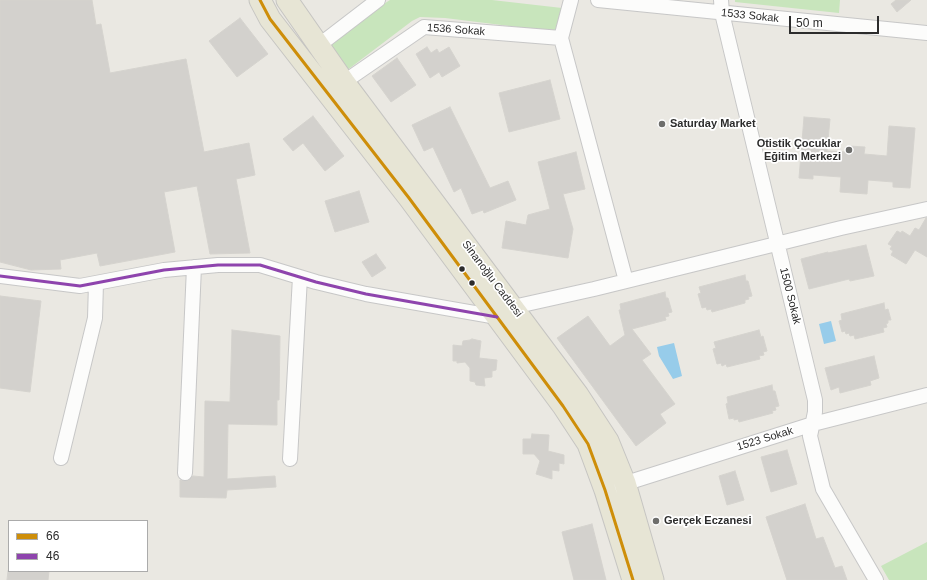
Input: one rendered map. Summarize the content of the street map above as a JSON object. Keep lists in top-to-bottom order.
{
  "streets": {
    "main road": ["Si̇nanoğlu Caddesi"],
    "street": [
      "1533 Sokak",
      "1536 Sokak",
      "1500 Sokak",
      "1523 Sokak"
    ]
  },
  "crossings": [
    ["1533 Sokak", "1500 Sokak"],
    ["1536 Sokak", "Si̇nanoğlu Caddesi"],
    ["Si̇nanoğlu Caddesi", "1523 Sokak"],
    ["1500 Sokak", "1523 Sokak"]
  ],
  "places": ["Saturday Market", "Otistik Çocuklar Eğitim Merkezi", "Gerçek Eczanesi"],
  "lines": ["transit line 66", "transit line 46"],
  "legend": ["66", "46"],
  "scale_bar": "50 m"
}
